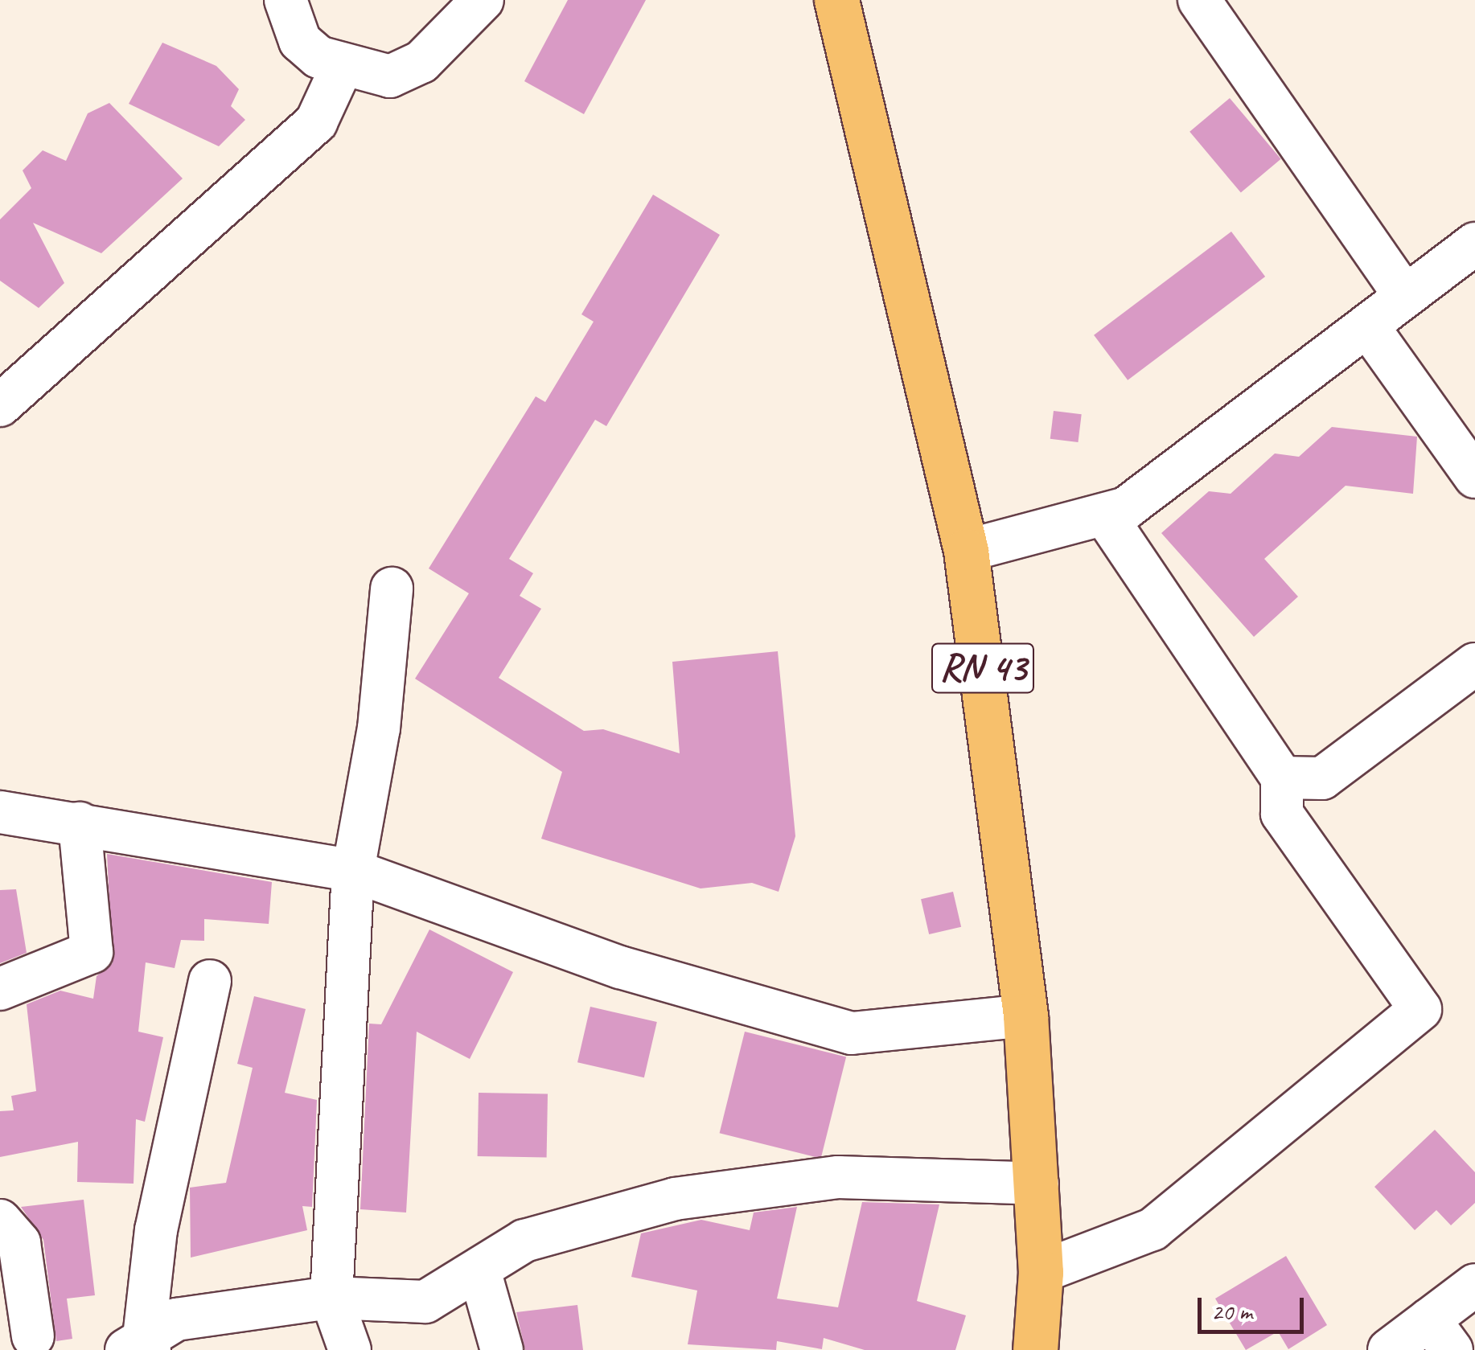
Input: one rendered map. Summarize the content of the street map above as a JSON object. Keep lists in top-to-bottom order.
{
  "streets": {
    "main road": ["RN 43"]
  },
  "scale_bar": "20 m"
}
